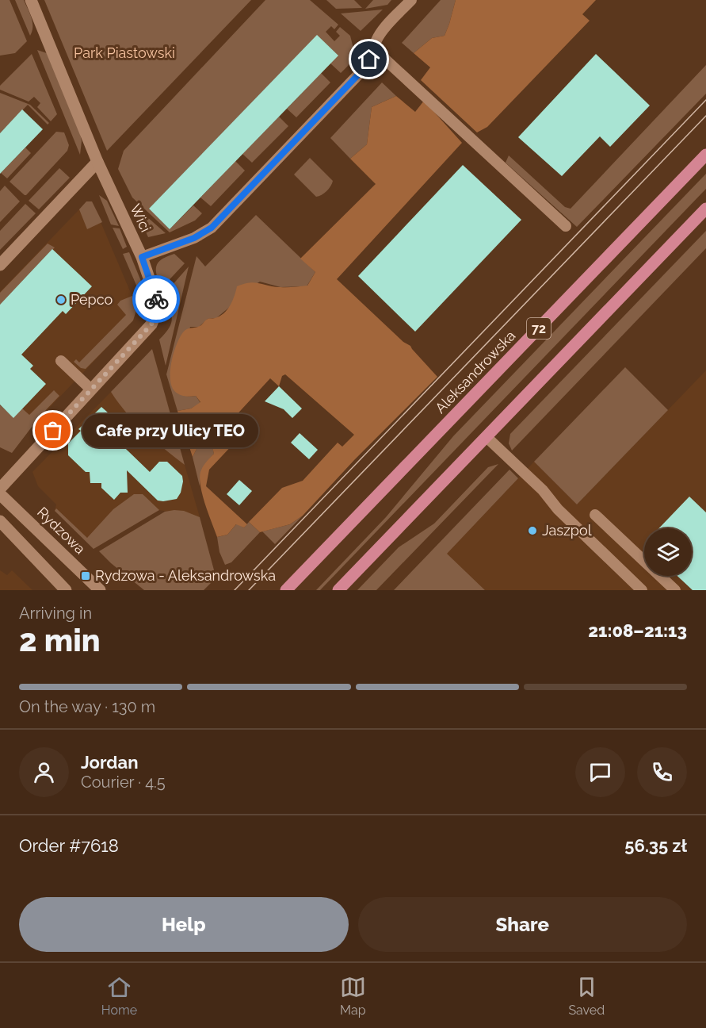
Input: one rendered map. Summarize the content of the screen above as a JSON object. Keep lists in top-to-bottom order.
{
  "streets": {
    "main road": ["72", "Aleksandrowska"],
    "street": ["Wici", "Rydzowa"]
  },
  "parks": ["Park Piastowski"],
  "places": {
    "other": ["Pepco", "Cafe przy Ulicy TEO", "Jaszpol"],
    "transit": ["Rydzowa - Aleksandrowska"]
  },
  "page": {
    "bubble": "Cafe przy Ulicy TEO",
    "heading": ["2 min", "Arriving in", "21:08–21:13"],
    "panel": [
      "Jordan",
      "Courier · 4.5",
      "Order #7618",
      "56.35 zł"
    ],
    "bar": "On the way · 130 m",
    "buttons": ["Help", "Share"],
    "tabs": ["Home", "Map", "Saved"]
  }
}
